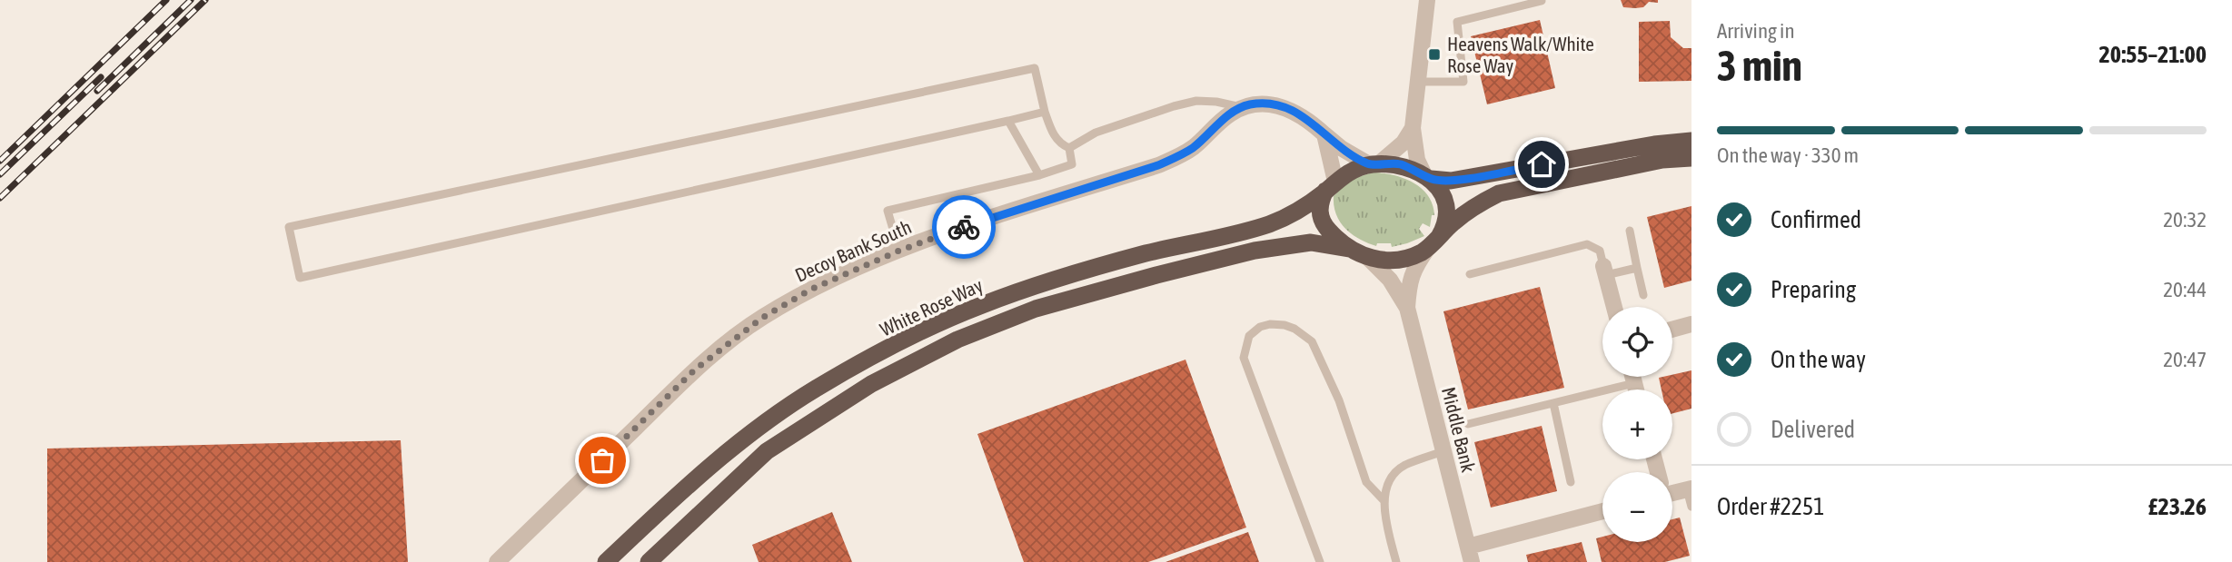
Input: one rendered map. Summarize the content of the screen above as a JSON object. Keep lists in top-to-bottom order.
{
  "streets": {
    "highway": ["White Rose Way"],
    "street": ["Decoy Bank South", "Middle Bank"]
  },
  "crossings": [
    ["White Rose Way", "Middle Bank"]
  ],
  "places": {
    "transit": ["Heavens Walk/White Rose Way"]
  },
  "page": {
    "heading": ["3 min", "Arriving in", "20:55–21:00"],
    "panel": ["Order #2251", "£23.26"],
    "bar": "On the way · 330 m",
    "list": [
      ["Confirmed", "20:32"],
      ["Preparing", "20:44"],
      ["On the way", "20:47"],
      "Delivered"
    ],
    "map_buttons": ["+", "−"]
  }
}
